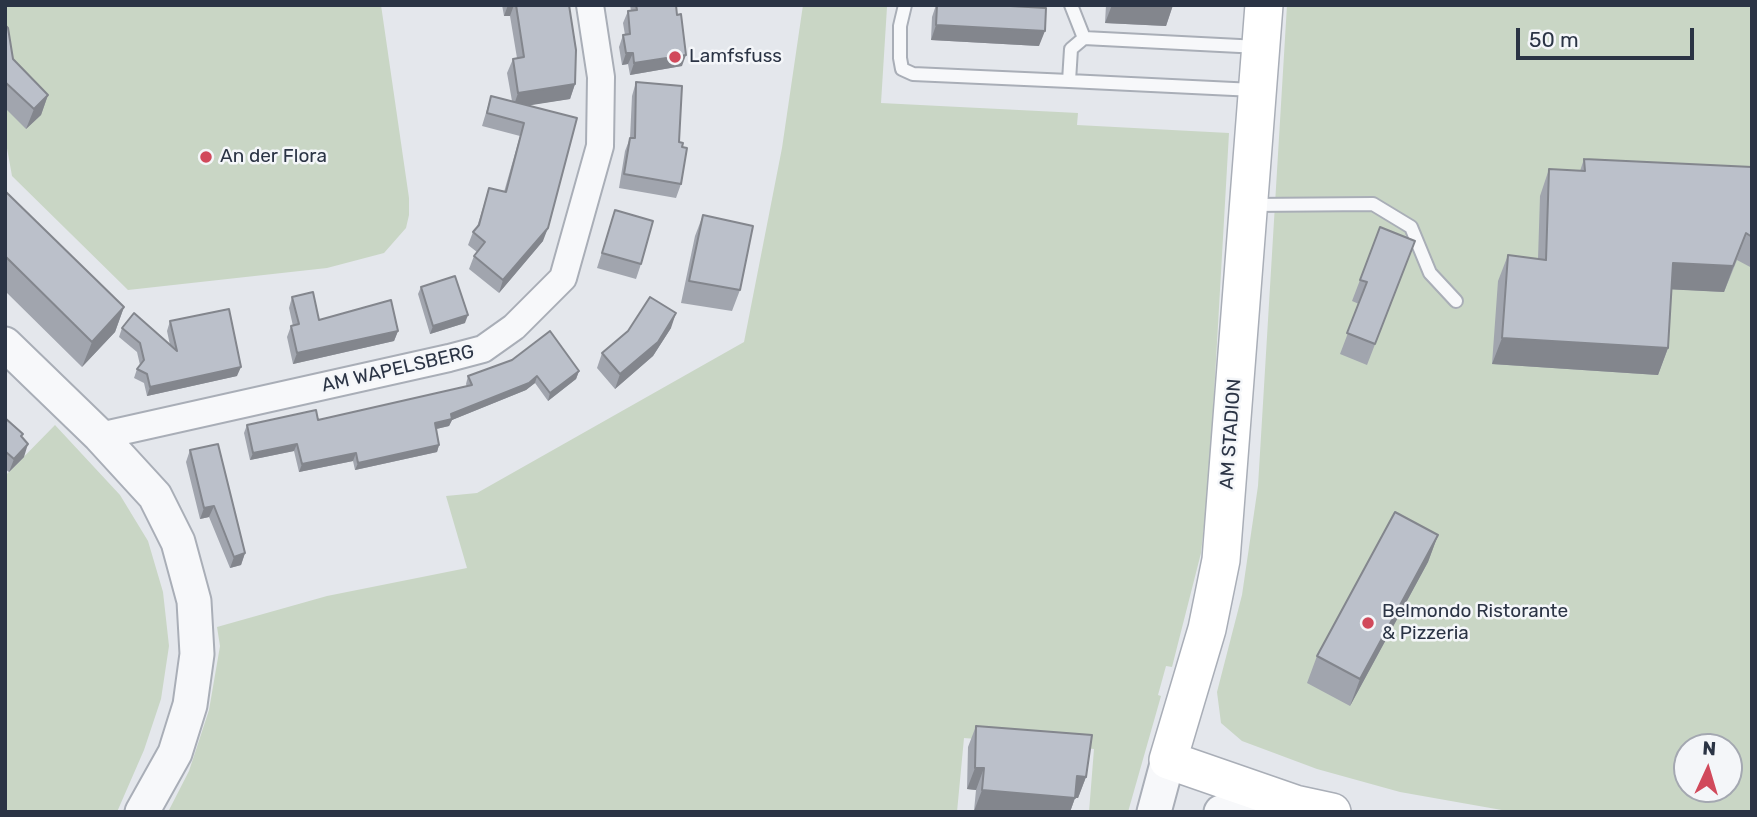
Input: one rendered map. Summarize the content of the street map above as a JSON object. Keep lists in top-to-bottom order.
{
  "streets": {
    "main road": ["AM STADION"],
    "street": ["AM WAPELSBERG"]
  },
  "places": ["Lamfsfuss", "An der Flora", "Belmondo Ristorante & Pizzeria"],
  "scale_bar": "50 m",
  "north": "top"
}
